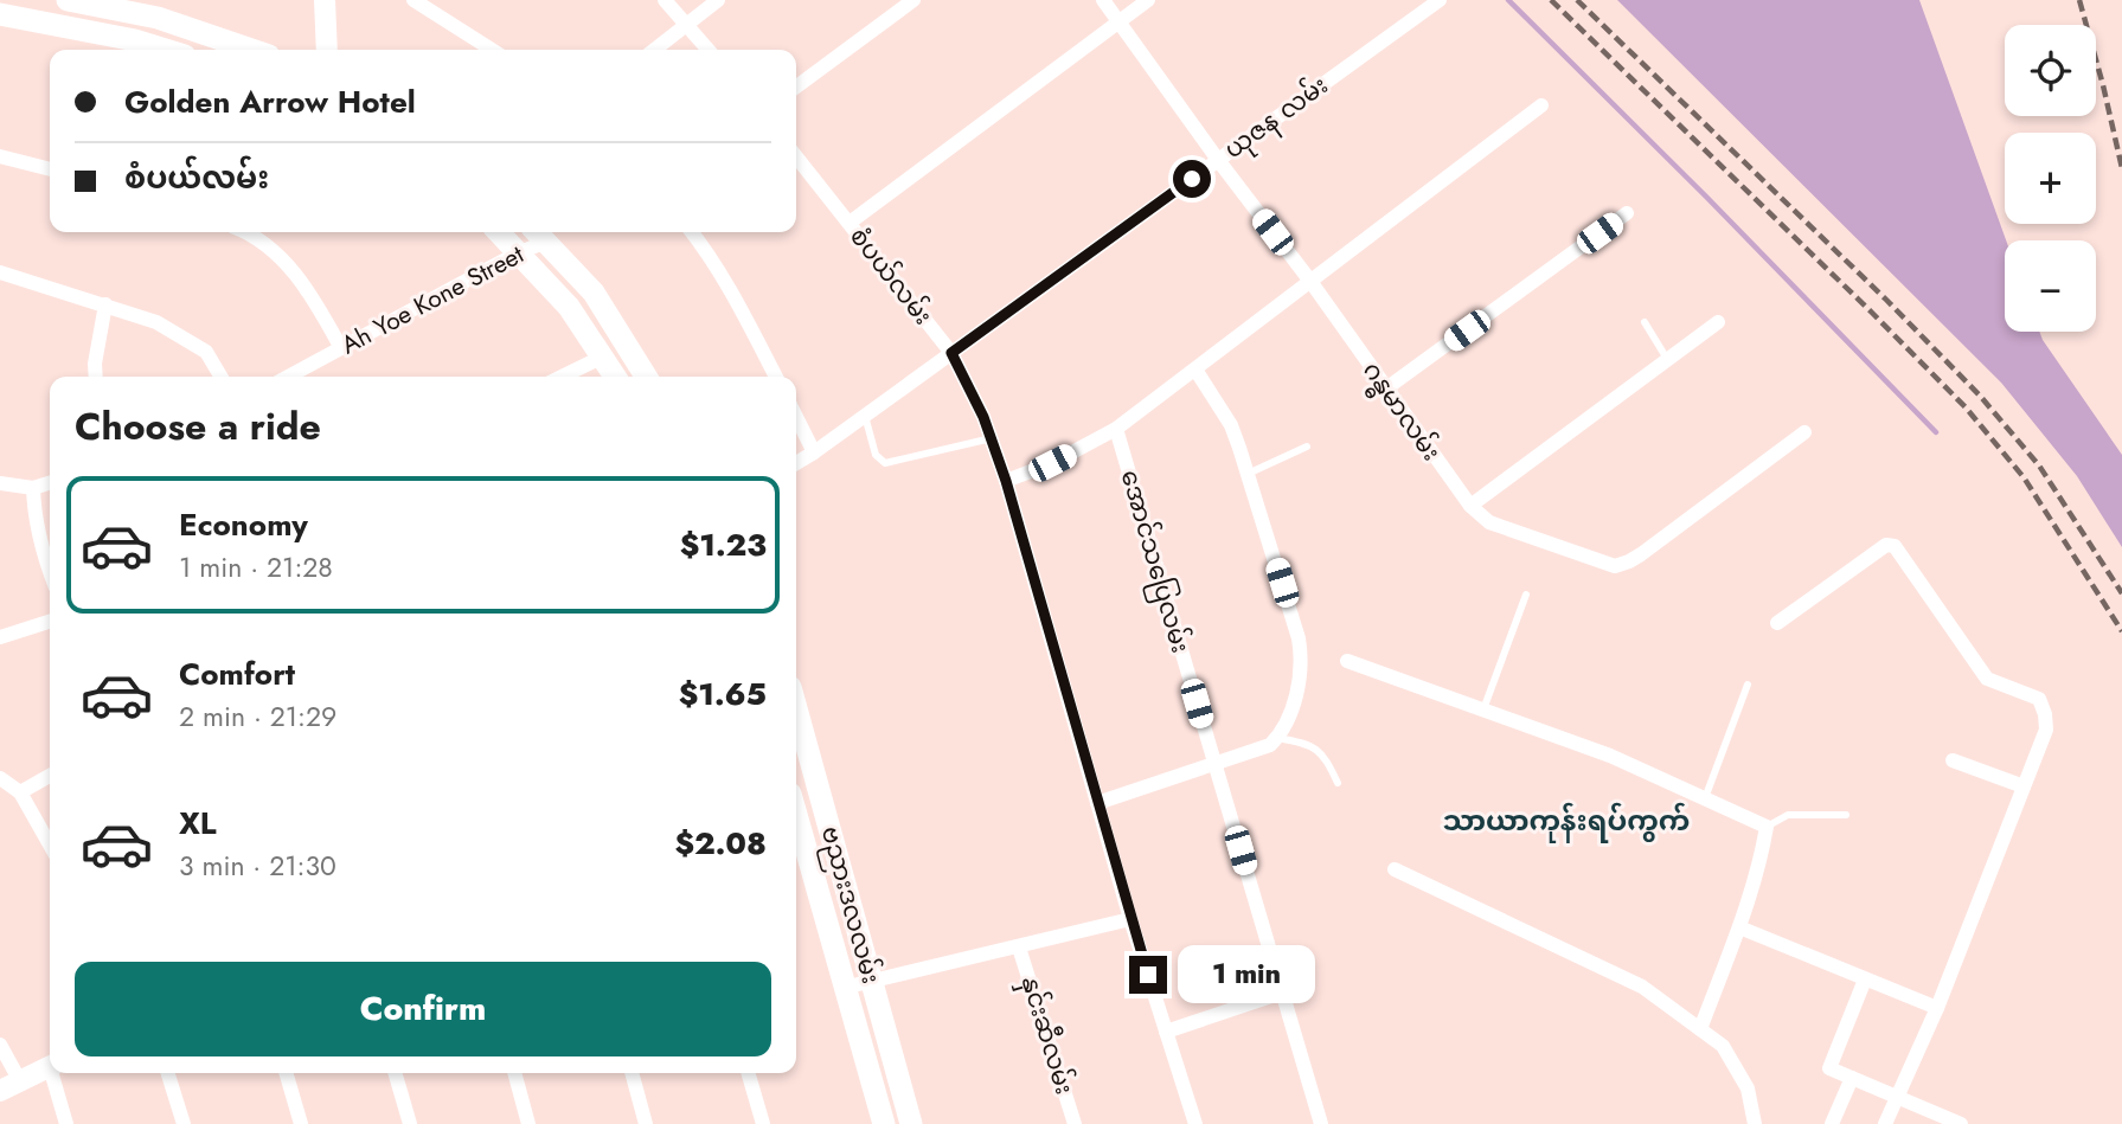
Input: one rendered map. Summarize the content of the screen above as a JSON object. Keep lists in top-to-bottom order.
{
  "streets": {
    "main road": ["ဗညားဒလလမ်း"],
    "street": [
      "ယုဇန လမ်း",
      "စံပယ်လမ်း",
      "Ah Yoe Kone Street",
      "ဂန္ဓမာလမ်း",
      "အောင်သပြေလမ်း",
      "နှင်းဆီလမ်း"
    ]
  },
  "crossings": [
    ["ယုဇန လမ်း", "စံပယ်လမ်း"],
    ["ယုဇန လမ်း", "ဂန္ဓမာလမ်း"]
  ],
  "districts": ["သာယာကုန်းရပ်ကွက်"],
  "page": {
    "map_buttons": ["+", "−"],
    "banner": ["Golden Arrow Hotel", "စံပယ်လမ်း"],
    "heading": "Choose a ride",
    "list": [
      {
        "name": "Economy",
        "note": "1 min · 21:28",
        "value": "$1.23"
      },
      {
        "name": "Comfort",
        "note": "2 min · 21:29",
        "value": "$1.65"
      },
      {
        "name": "XL",
        "note": "3 min · 21:30",
        "value": "$2.08"
      }
    ],
    "bubble": "1 min",
    "buttons": "Confirm"
  }
}
